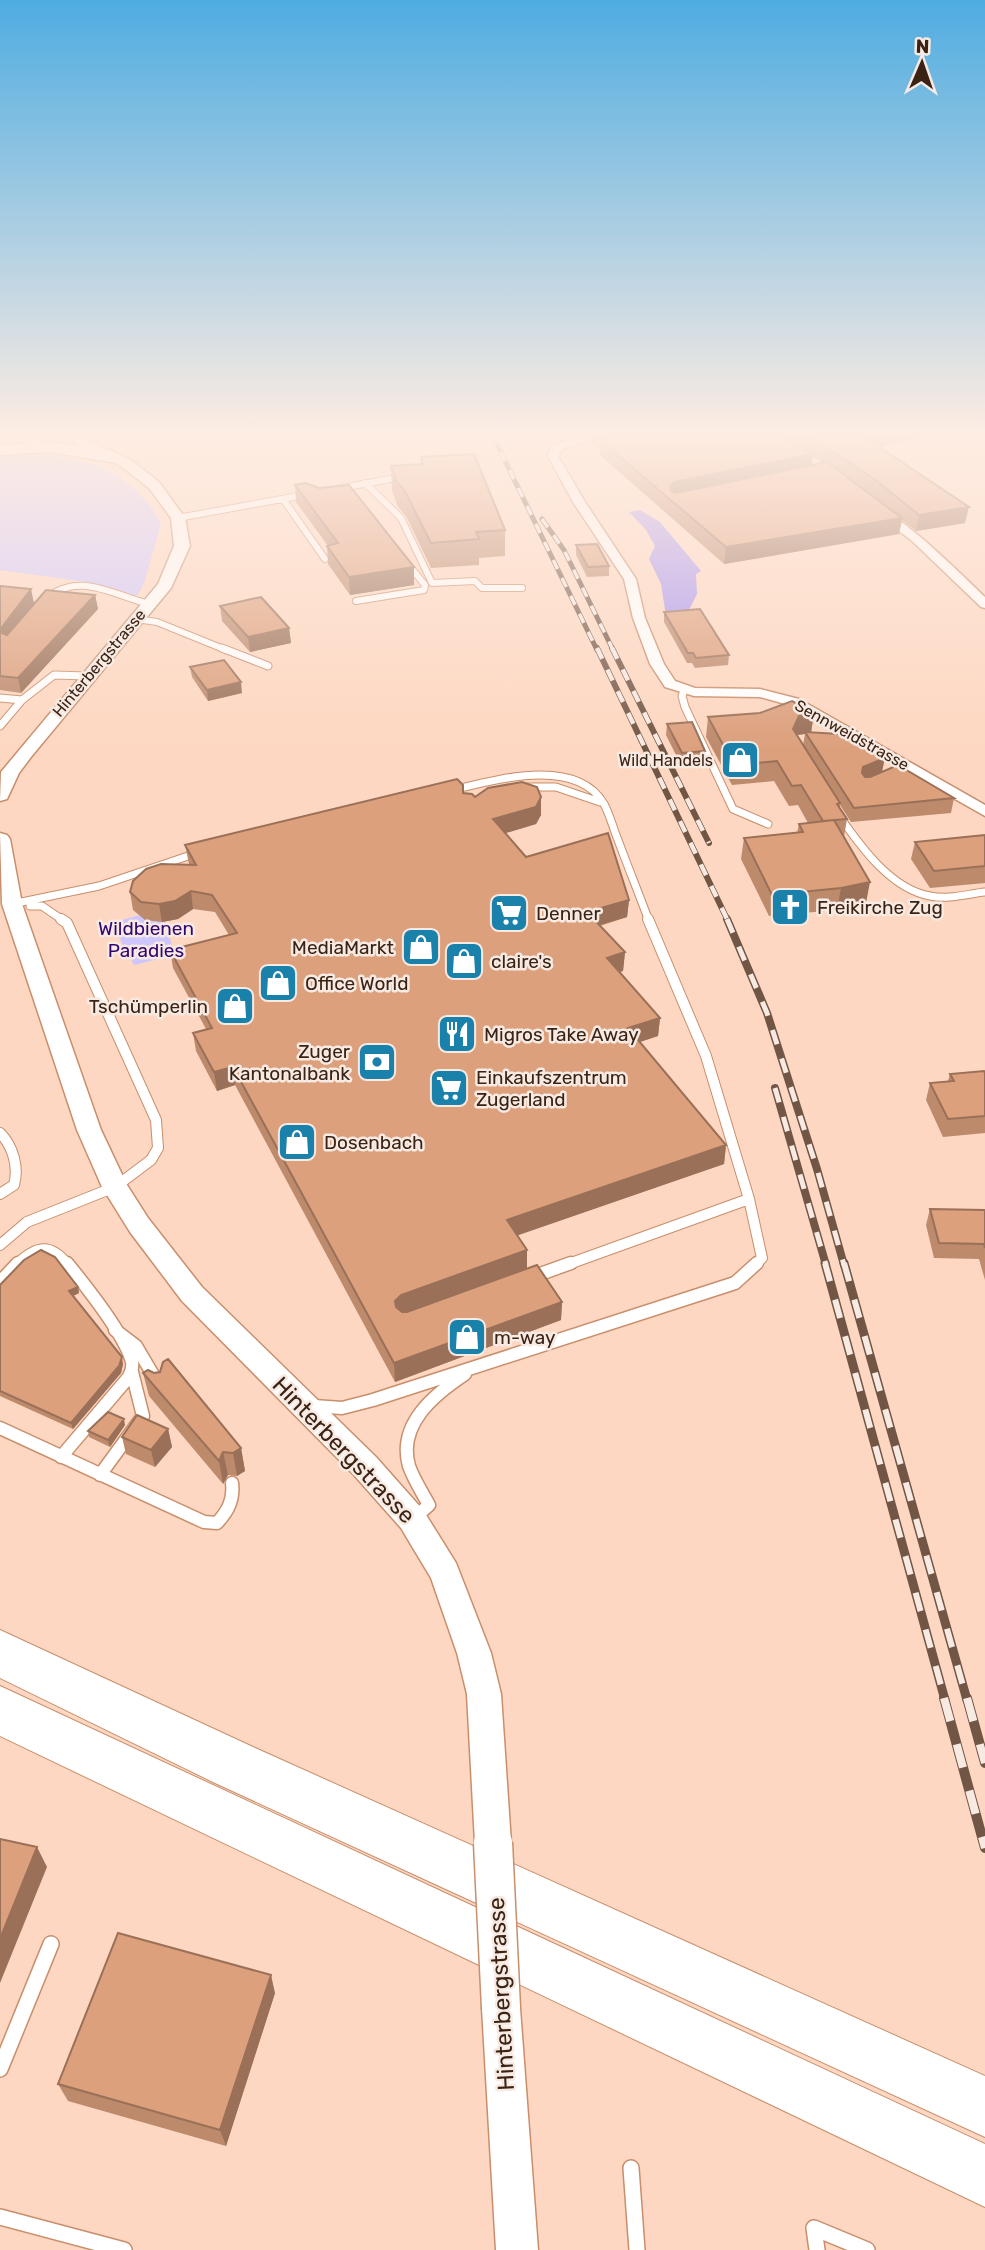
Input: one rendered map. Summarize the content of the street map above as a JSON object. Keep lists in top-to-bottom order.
{
  "streets": {
    "street": ["Hinterbergstrasse", "Sennweidstrasse"]
  },
  "parks": ["Wildbienen Paradies"],
  "places": {
    "shop": [
      "Wild Handels",
      "MediaMarkt",
      "claire's",
      "Office World",
      "Tschümperlin",
      "Dosenbach",
      "m-way"
    ],
    "church": ["Freikirche Zug"],
    "supermarket": ["Denner", "Einkaufszentrum Zugerland"],
    "restaurant": ["Migros Take Away"],
    "bank": ["Zuger Kantonalbank"]
  },
  "north": "top"
}
